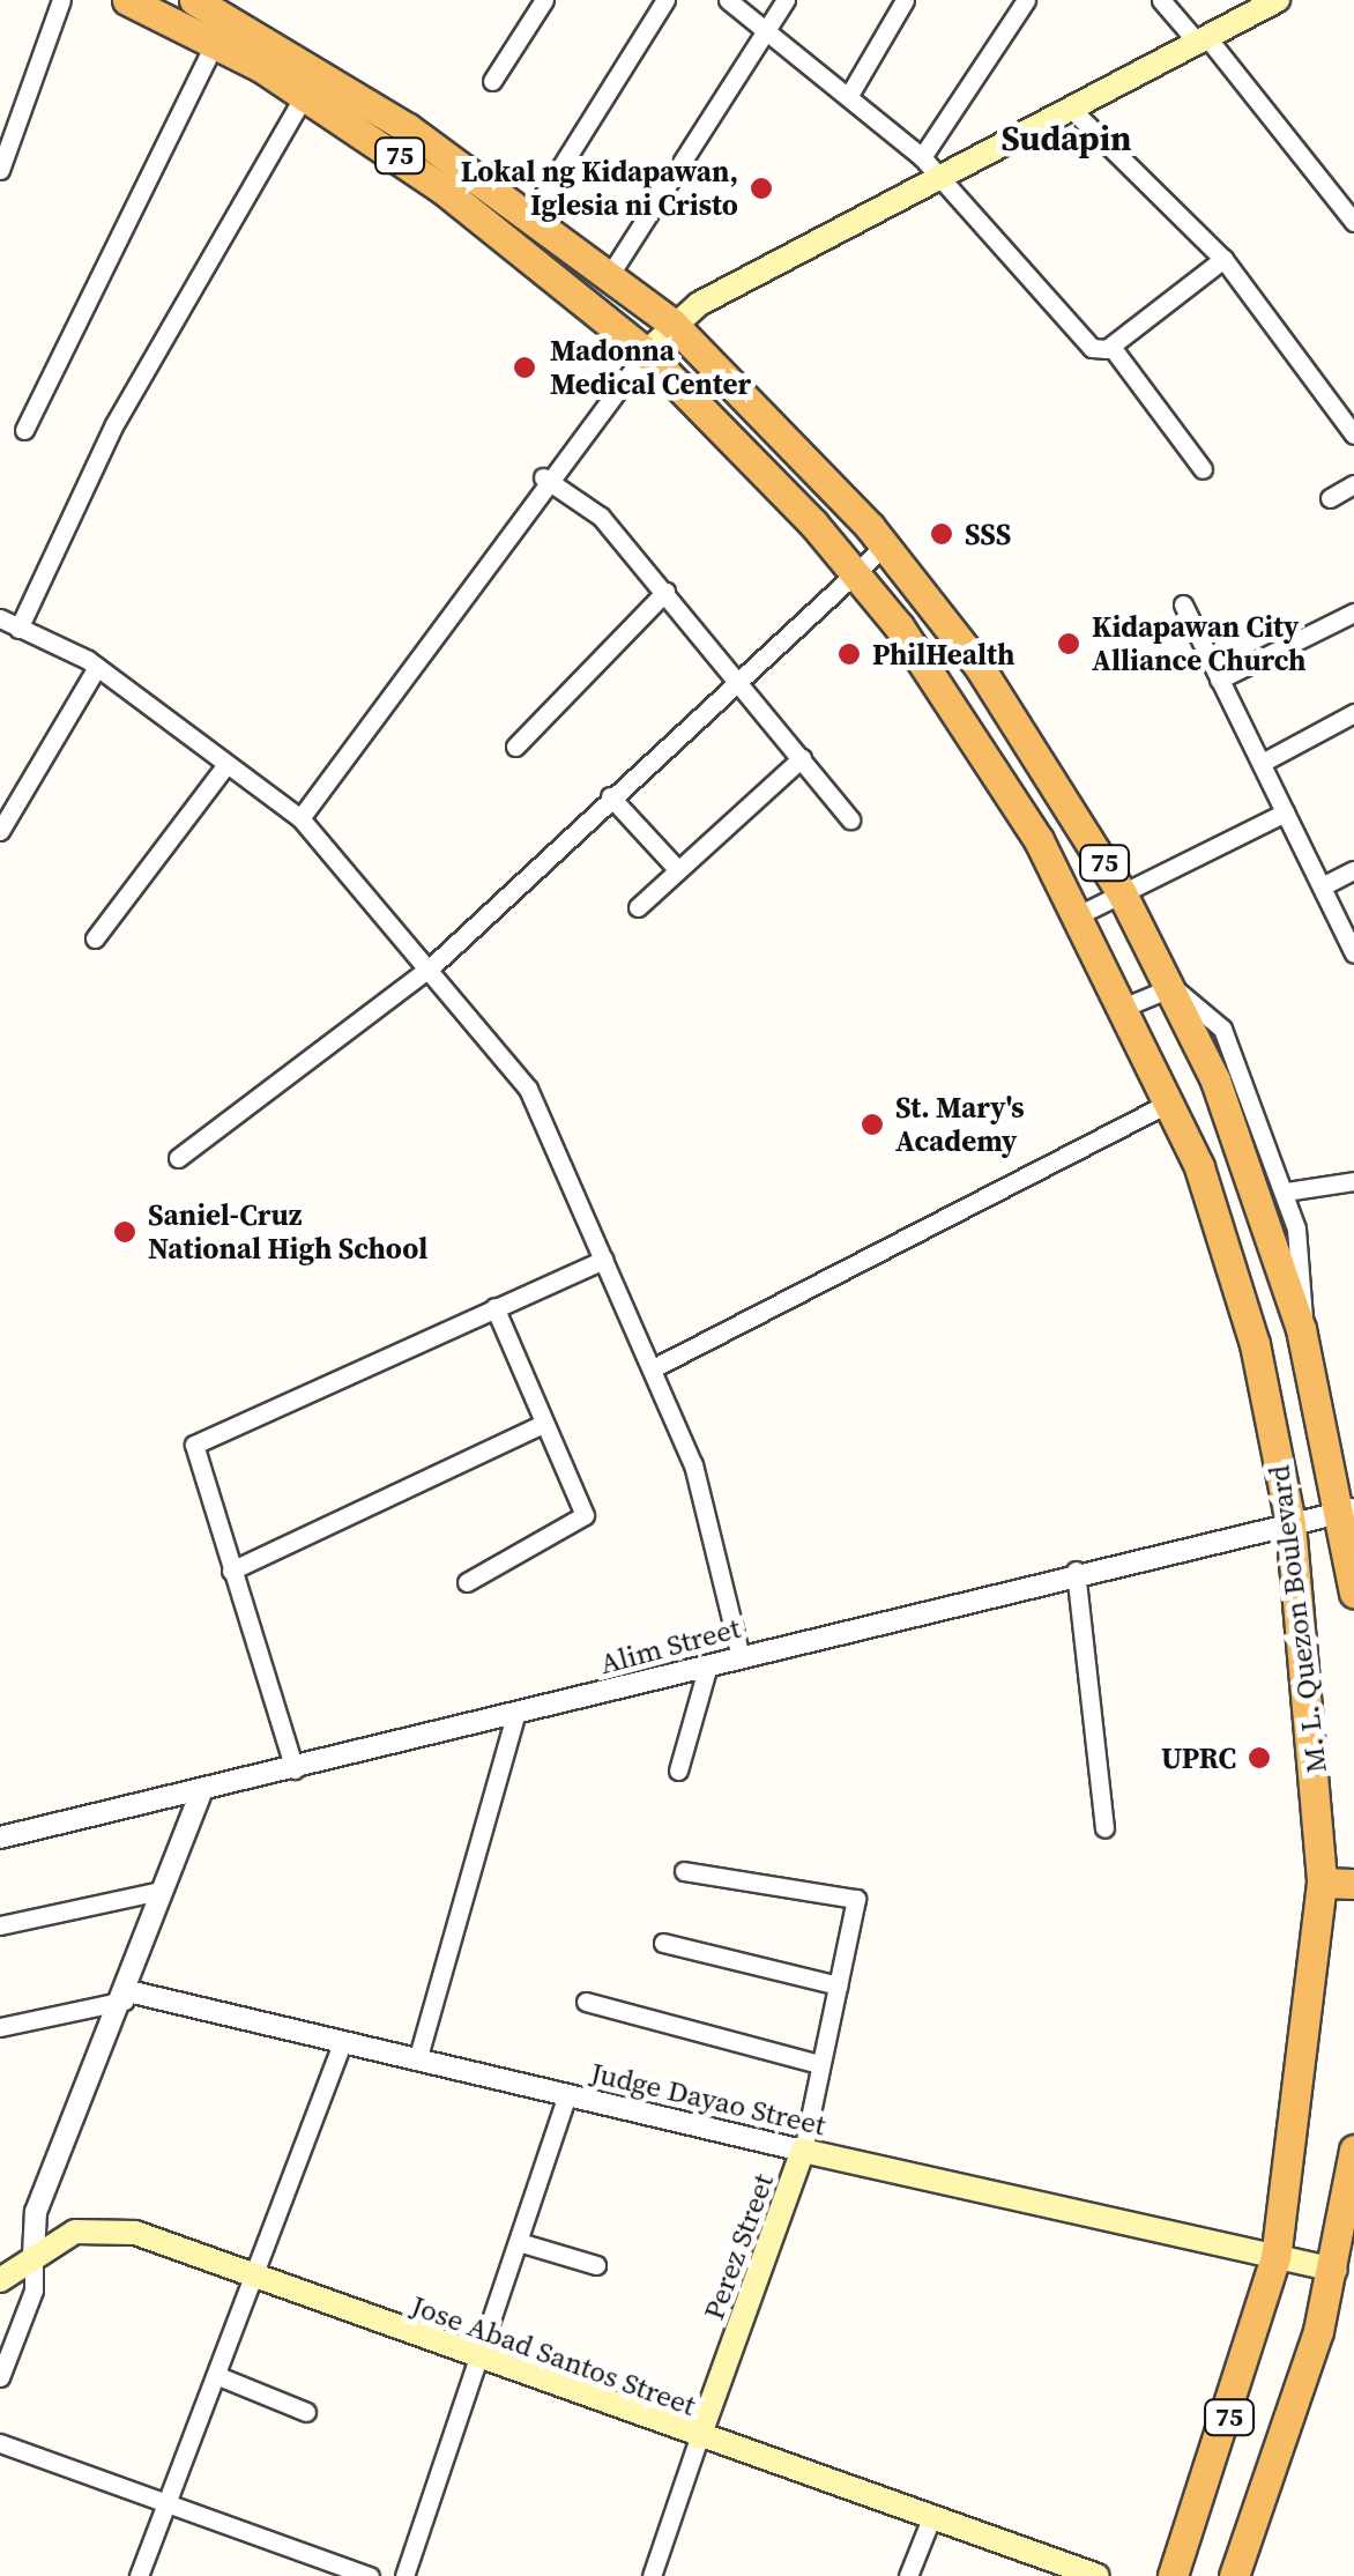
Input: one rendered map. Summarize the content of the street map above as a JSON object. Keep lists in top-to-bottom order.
{
  "streets": {
    "highway": ["75", "M. L. Quezon Boulevard"],
    "main road": ["Judge Dayao Street", "Perez Street", "Jose Abad Santos Street"],
    "street": ["Alim Street"]
  },
  "crossings": [
    ["75", "Judge Dayao Street"],
    ["M. L. Quezon Boulevard", "Alim Street"],
    ["M. L. Quezon Boulevard", "Judge Dayao Street"],
    ["Judge Dayao Street", "Perez Street"],
    ["Perez Street", "Jose Abad Santos Street"]
  ],
  "districts": ["Sudapin"],
  "places": [
    "Lokal ng Kidapawan, Iglesia ni Cristo",
    "Madonna Medical Center",
    "SSS",
    "Kidapawan City Alliance Church",
    "PhilHealth",
    "St. Mary's Academy",
    "Saniel-Cruz National High School",
    "UPRC"
  ]
}
